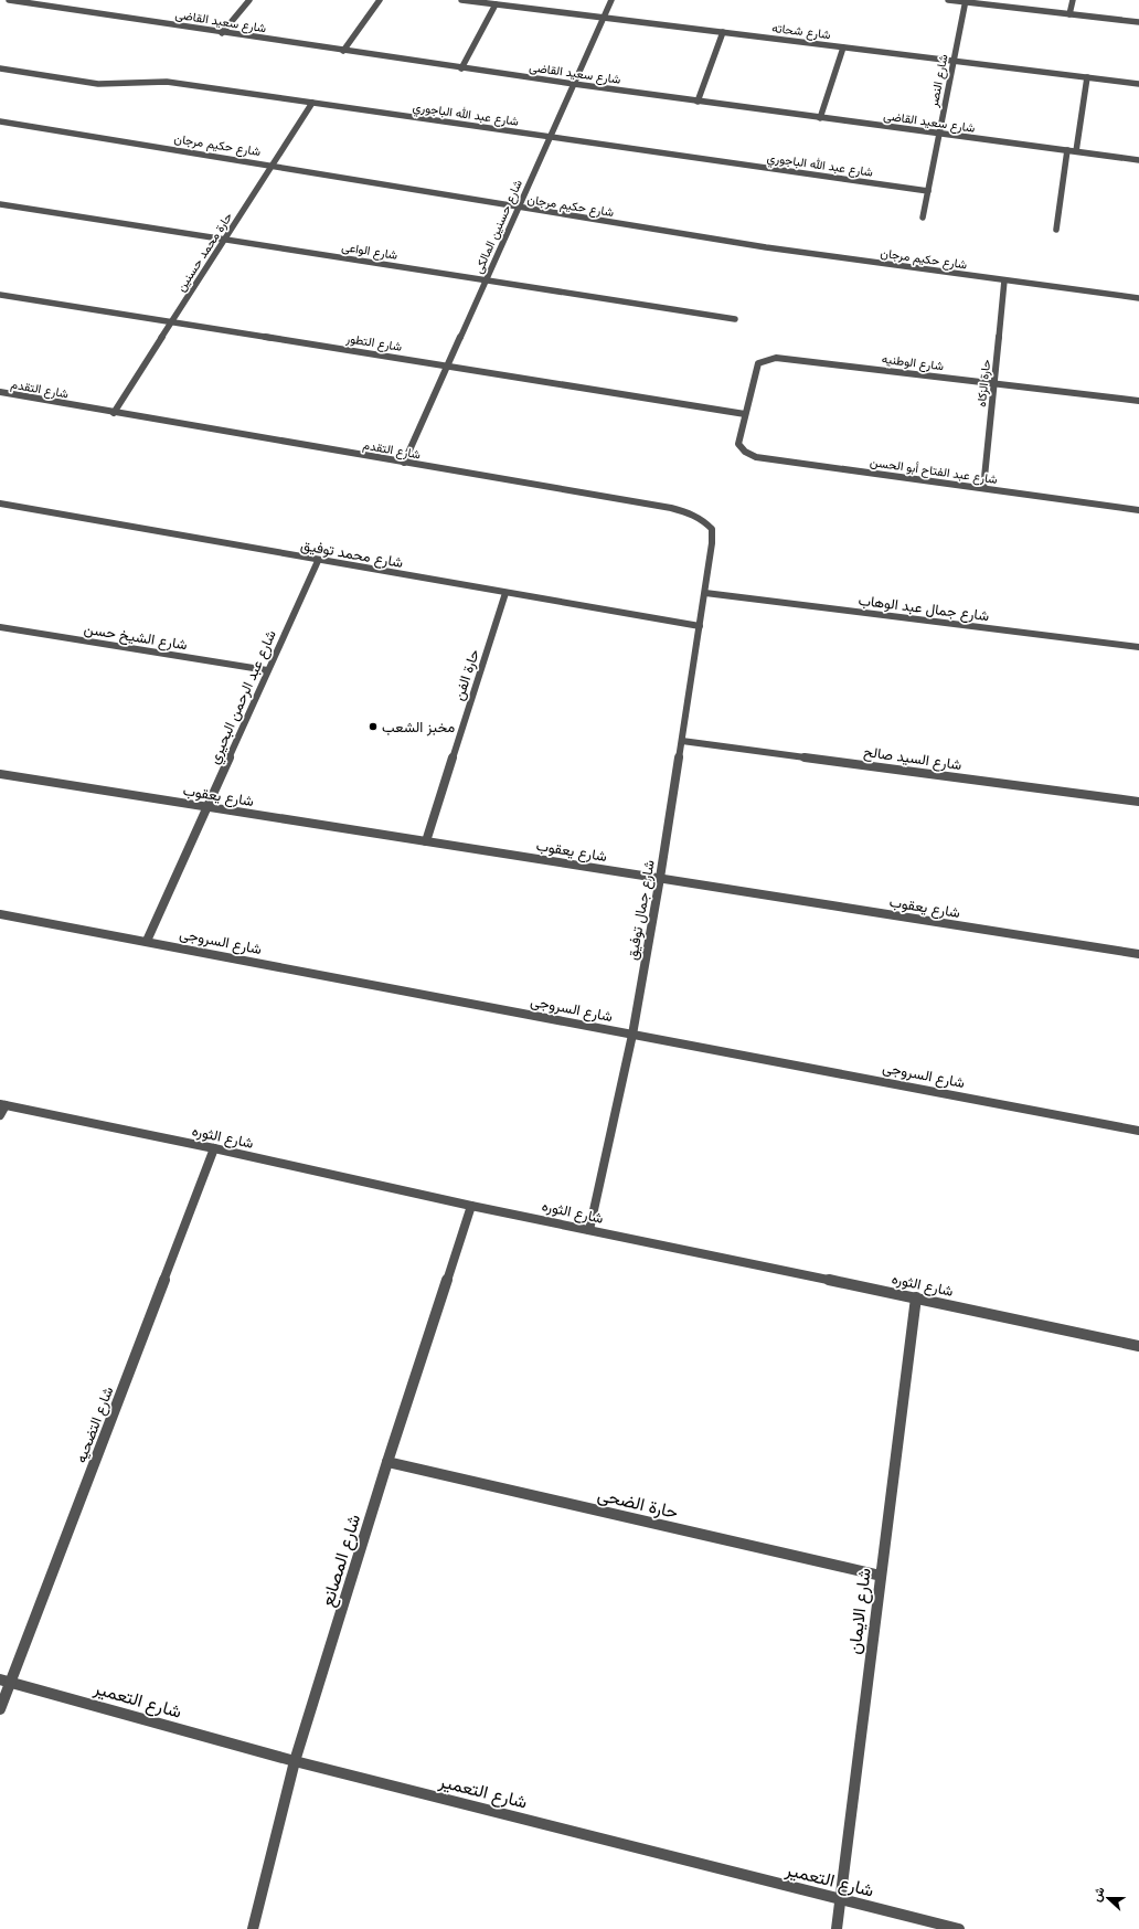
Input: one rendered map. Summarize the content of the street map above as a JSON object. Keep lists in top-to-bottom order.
{
  "streets": {
    "street": [
      "شارع سعيد القاضى",
      "شارع شحاته",
      "شارع النصر",
      "شارع عبد الله الباجوري",
      "شارع حكيم مرجان",
      "شارع حسنين المالكى",
      "شارع الواعى",
      "حارة محمد حسنين",
      "شارع التطور",
      "شارع الوطنيه",
      "حارة الزكاه",
      "شارع التقدم",
      "شارع عبد الفتاح أبو الحسن",
      "شارع محمد توفيق",
      "شارع جمال عبد الوهاب",
      "شارع الشيخ حسن",
      "حارة الفن",
      "شارع عبد الرحمن البحيري",
      "شارع السيد صالح",
      "شارع يعقوب",
      "شارع جمال توفيق",
      "شارع السروجى",
      "شارع الثوره",
      "شارع التضحيه",
      "حارة الضحى",
      "شارع المصانع",
      "شارع الايمان",
      "شارع التعمير"
    ]
  },
  "crossings": [
    ["شارع سعيد القاضى", "شارع النصر"],
    ["شارع سعيد القاضى", "شارع حسنين المالكى"],
    ["شارع شحاته", "شارع النصر"],
    ["شارع شحاته", "شارع حسنين المالكى"],
    ["شارع النصر", "شارع عبد الله الباجوري"],
    ["شارع عبد الله الباجوري", "شارع حسنين المالكى"],
    ["شارع عبد الله الباجوري", "حارة محمد حسنين"],
    ["شارع حكيم مرجان", "شارع حسنين المالكى"],
    ["شارع حكيم مرجان", "حارة محمد حسنين"],
    ["شارع حكيم مرجان", "حارة الزكاه"],
    ["شارع حسنين المالكى", "شارع الواعى"],
    ["شارع حسنين المالكى", "شارع التطور"],
    ["شارع حسنين المالكى", "شارع التقدم"],
    ["شارع الواعى", "حارة محمد حسنين"],
    ["حارة محمد حسنين", "شارع التطور"],
    ["حارة محمد حسنين", "شارع التقدم"],
    ["شارع التطور", "شارع الوطنيه"],
    ["شارع الوطنيه", "حارة الزكاه"],
    ["شارع الوطنيه", "شارع عبد الفتاح أبو الحسن"],
    ["حارة الزكاه", "شارع عبد الفتاح أبو الحسن"],
    ["شارع التقدم", "شارع جمال عبد الوهاب"],
    ["شارع التقدم", "شارع جمال توفيق"],
    ["شارع محمد توفيق", "حارة الفن"],
    ["شارع محمد توفيق", "شارع عبد الرحمن البحيري"],
    ["شارع محمد توفيق", "شارع جمال توفيق"],
    ["شارع جمال عبد الوهاب", "شارع جمال توفيق"],
    ["شارع الشيخ حسن", "شارع عبد الرحمن البحيري"],
    ["حارة الفن", "شارع يعقوب"],
    ["شارع عبد الرحمن البحيري", "شارع يعقوب"],
    ["شارع عبد الرحمن البحيري", "شارع السروجى"],
    ["شارع السيد صالح", "شارع جمال توفيق"],
    ["شارع يعقوب", "شارع جمال توفيق"],
    ["شارع جمال توفيق", "شارع السروجى"],
    ["شارع جمال توفيق", "شارع الثوره"],
    ["شارع الثوره", "شارع التضحيه"],
    ["شارع الثوره", "شارع المصانع"],
    ["شارع الثوره", "شارع الايمان"],
    ["شارع التضحيه", "شارع التعمير"],
    ["حارة الضحى", "شارع المصانع"],
    ["حارة الضحى", "شارع الايمان"],
    ["شارع المصانع", "شارع التعمير"],
    ["شارع الايمان", "شارع التعمير"]
  ],
  "places": ["مخبز الشعب"],
  "north": "left"
}
